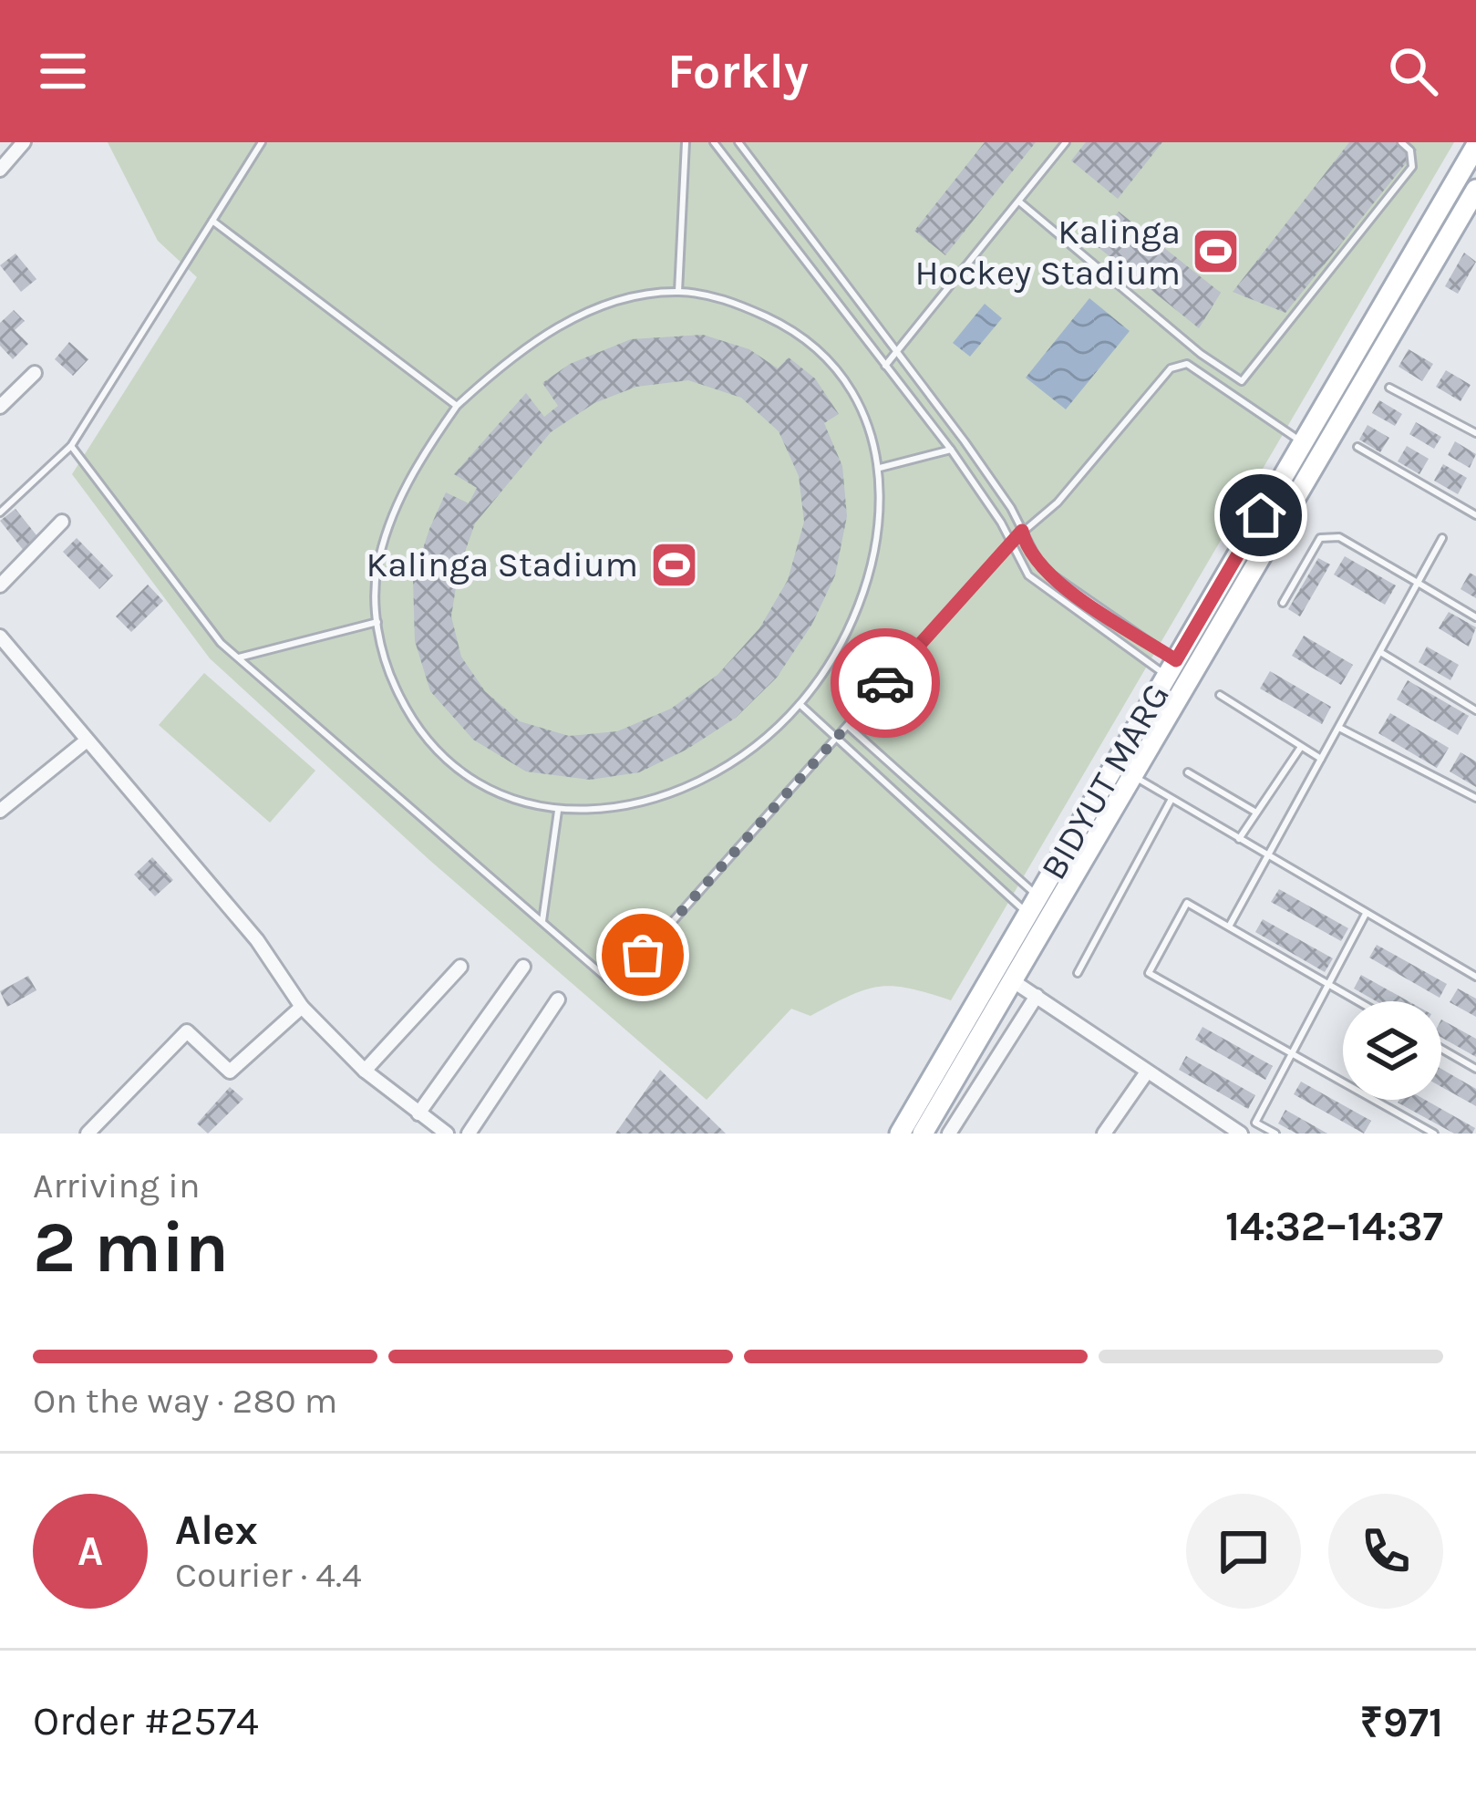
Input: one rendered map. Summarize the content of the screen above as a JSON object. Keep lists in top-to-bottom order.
{
  "streets": {
    "main road": ["BIDYUT MARG"]
  },
  "places": {
    "sports": ["Kalinga Hockey Stadium", "Kalinga Stadium"]
  },
  "page": {
    "header": "Forkly",
    "heading": ["2 min", "Arriving in", "14:32–14:37"],
    "panel": [
      "Alex",
      "Courier · 4.4",
      "Order #2574",
      "₹971"
    ],
    "bar": "On the way · 280 m",
    "round": "A"
  }
}
